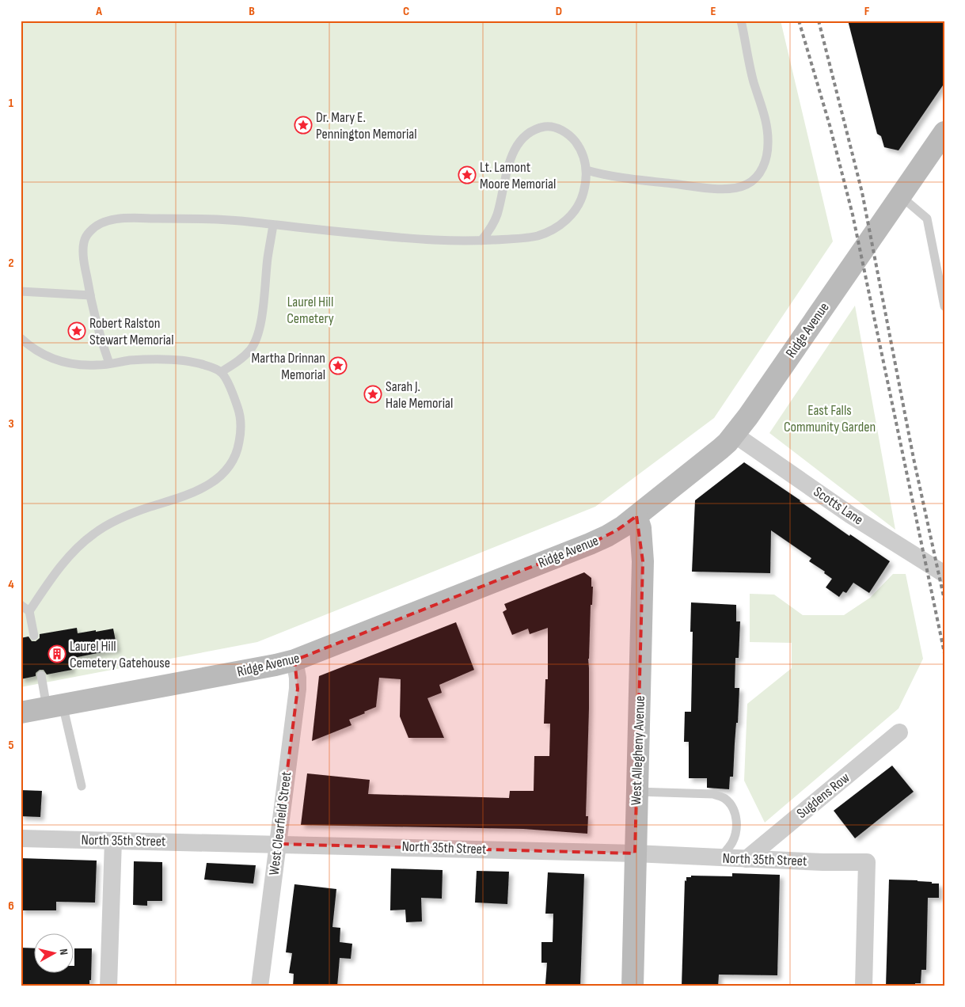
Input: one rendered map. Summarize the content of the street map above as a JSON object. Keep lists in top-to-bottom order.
{
  "streets": {
    "main road": ["Ridge Avenue", "West Allegheny Avenue"],
    "street": [
      "Scotts Lane",
      "Sugdens Row",
      "West Clearfield Street",
      "North 35th Street"
    ]
  },
  "crossings": [
    ["Ridge Avenue", "Scotts Lane"],
    ["Ridge Avenue", "West Allegheny Avenue"],
    ["Ridge Avenue", "West Clearfield Street"],
    ["West Allegheny Avenue", "North 35th Street"],
    ["Sugdens Row", "North 35th Street"],
    ["West Clearfield Street", "North 35th Street"]
  ],
  "parks": ["Laurel Hill Cemetery", "East Falls Community Garden"],
  "places": {
    "place": [
      "Dr. Mary E. Pennington Memorial",
      "Lt. Lamont Moore Memorial",
      "Robert Ralston Stewart Memorial",
      "Martha Drinnan Memorial",
      "Sarah J. Hale Memorial"
    ],
    "building": ["Laurel Hill Cemetery Gatehouse"]
  },
  "north": "right",
  "grid": {
    "columns": [
      "A",
      "B",
      "C",
      "D",
      "E",
      "F"
    ],
    "rows": [
      "1",
      "2",
      "3",
      "4",
      "5",
      "6"
    ]
  }
}
